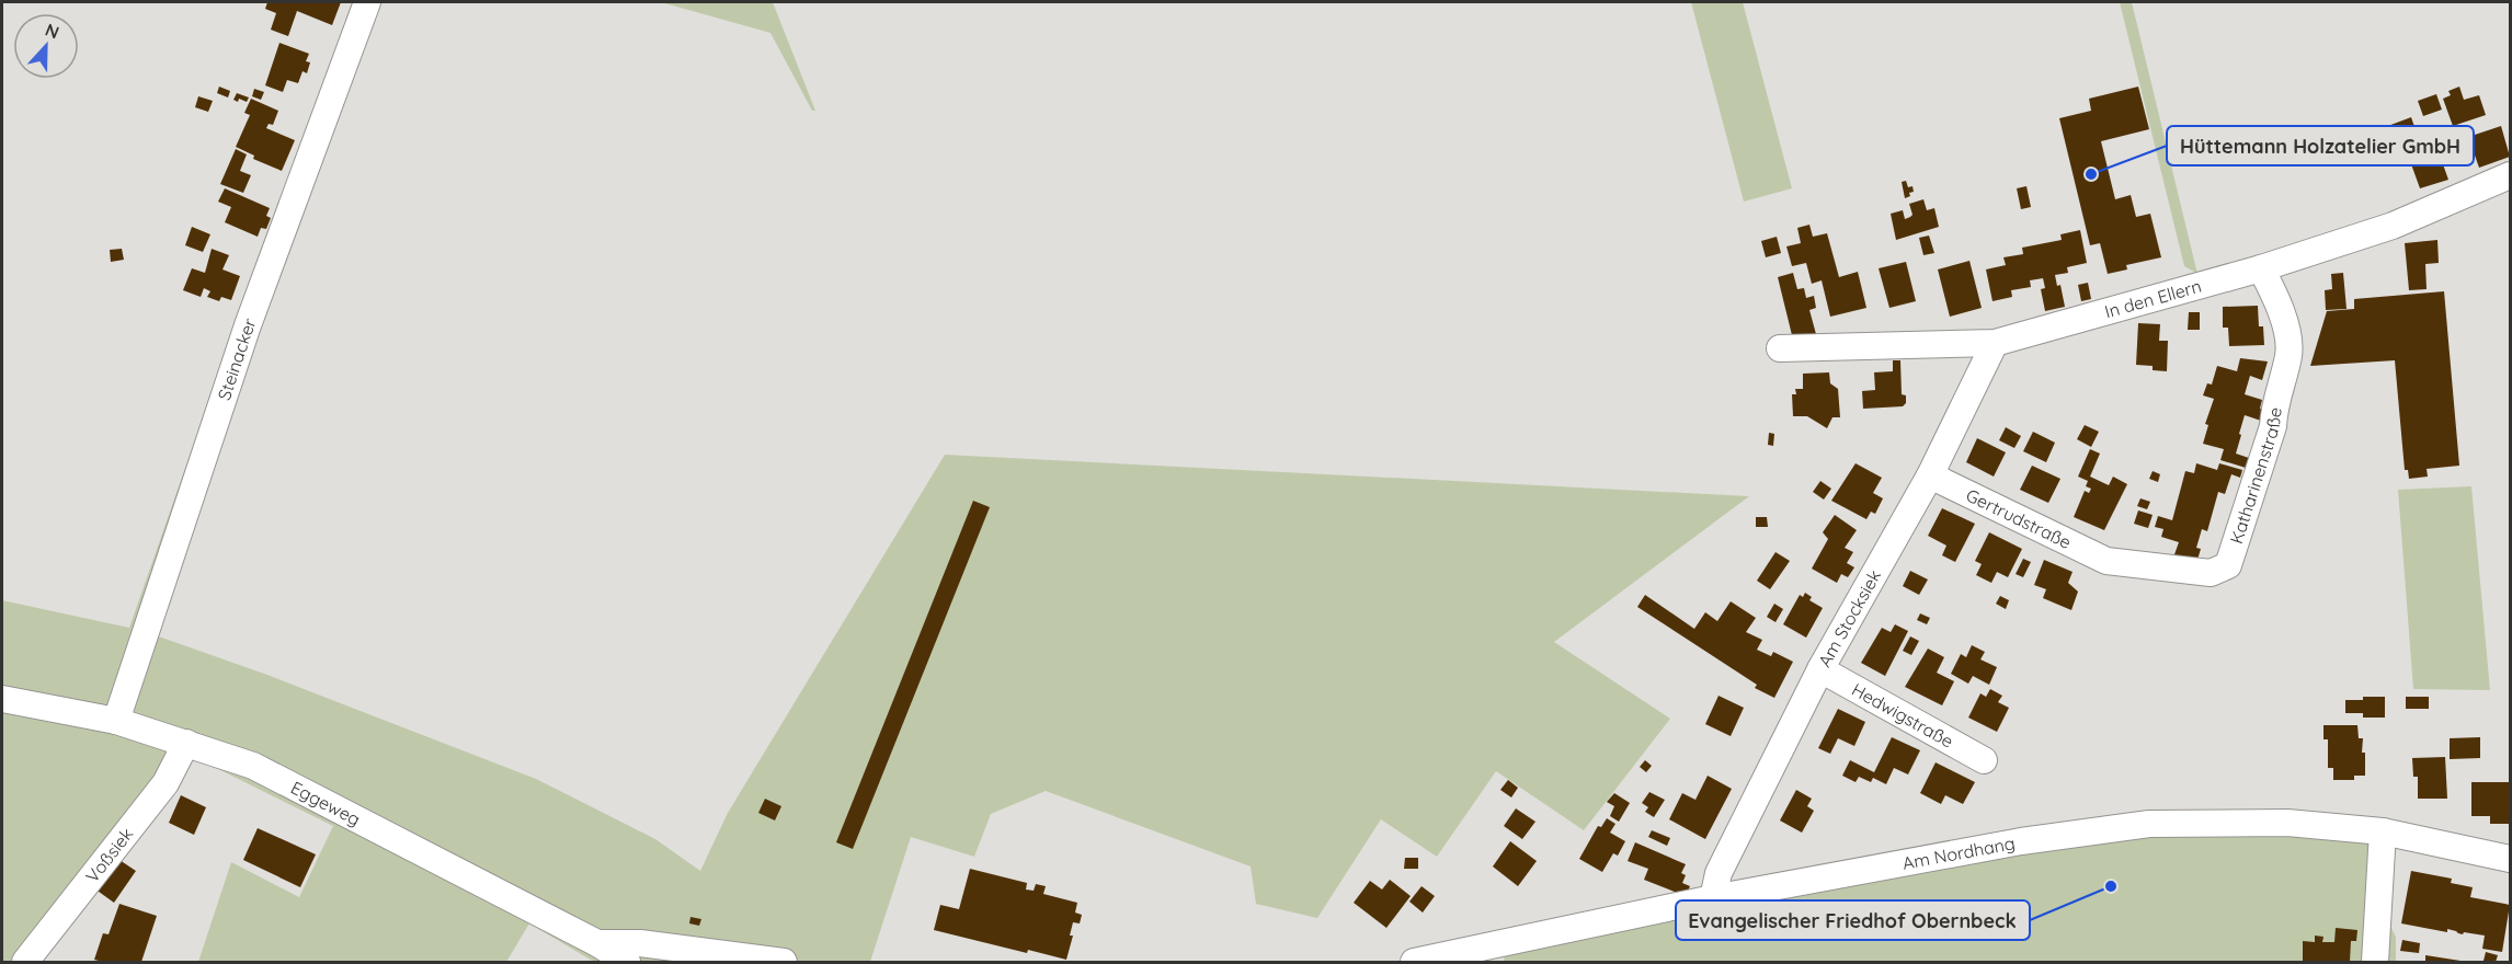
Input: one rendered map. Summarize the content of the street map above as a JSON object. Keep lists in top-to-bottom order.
{
  "streets": {
    "street": [
      "In den Ellern",
      "Steinacker",
      "Katharinenstraße",
      "Gertrudstraße",
      "Am Stocksiek",
      "Hedwigstraße",
      "Eggeweg",
      "Am Nordhang",
      "Voßsiek"
    ]
  },
  "crossings": [
    ["In den Ellern", "Katharinenstraße"],
    ["In den Ellern", "Am Stocksiek"],
    ["Steinacker", "Eggeweg"],
    ["Katharinenstraße", "Gertrudstraße"],
    ["Gertrudstraße", "Am Stocksiek"],
    ["Am Stocksiek", "Hedwigstraße"],
    ["Am Stocksiek", "Am Nordhang"],
    ["Eggeweg", "Voßsiek"]
  ],
  "places": ["Hüttemann Holzatelier GmbH", "Evangelischer Friedhof Obernbeck"],
  "north": "top"
}
